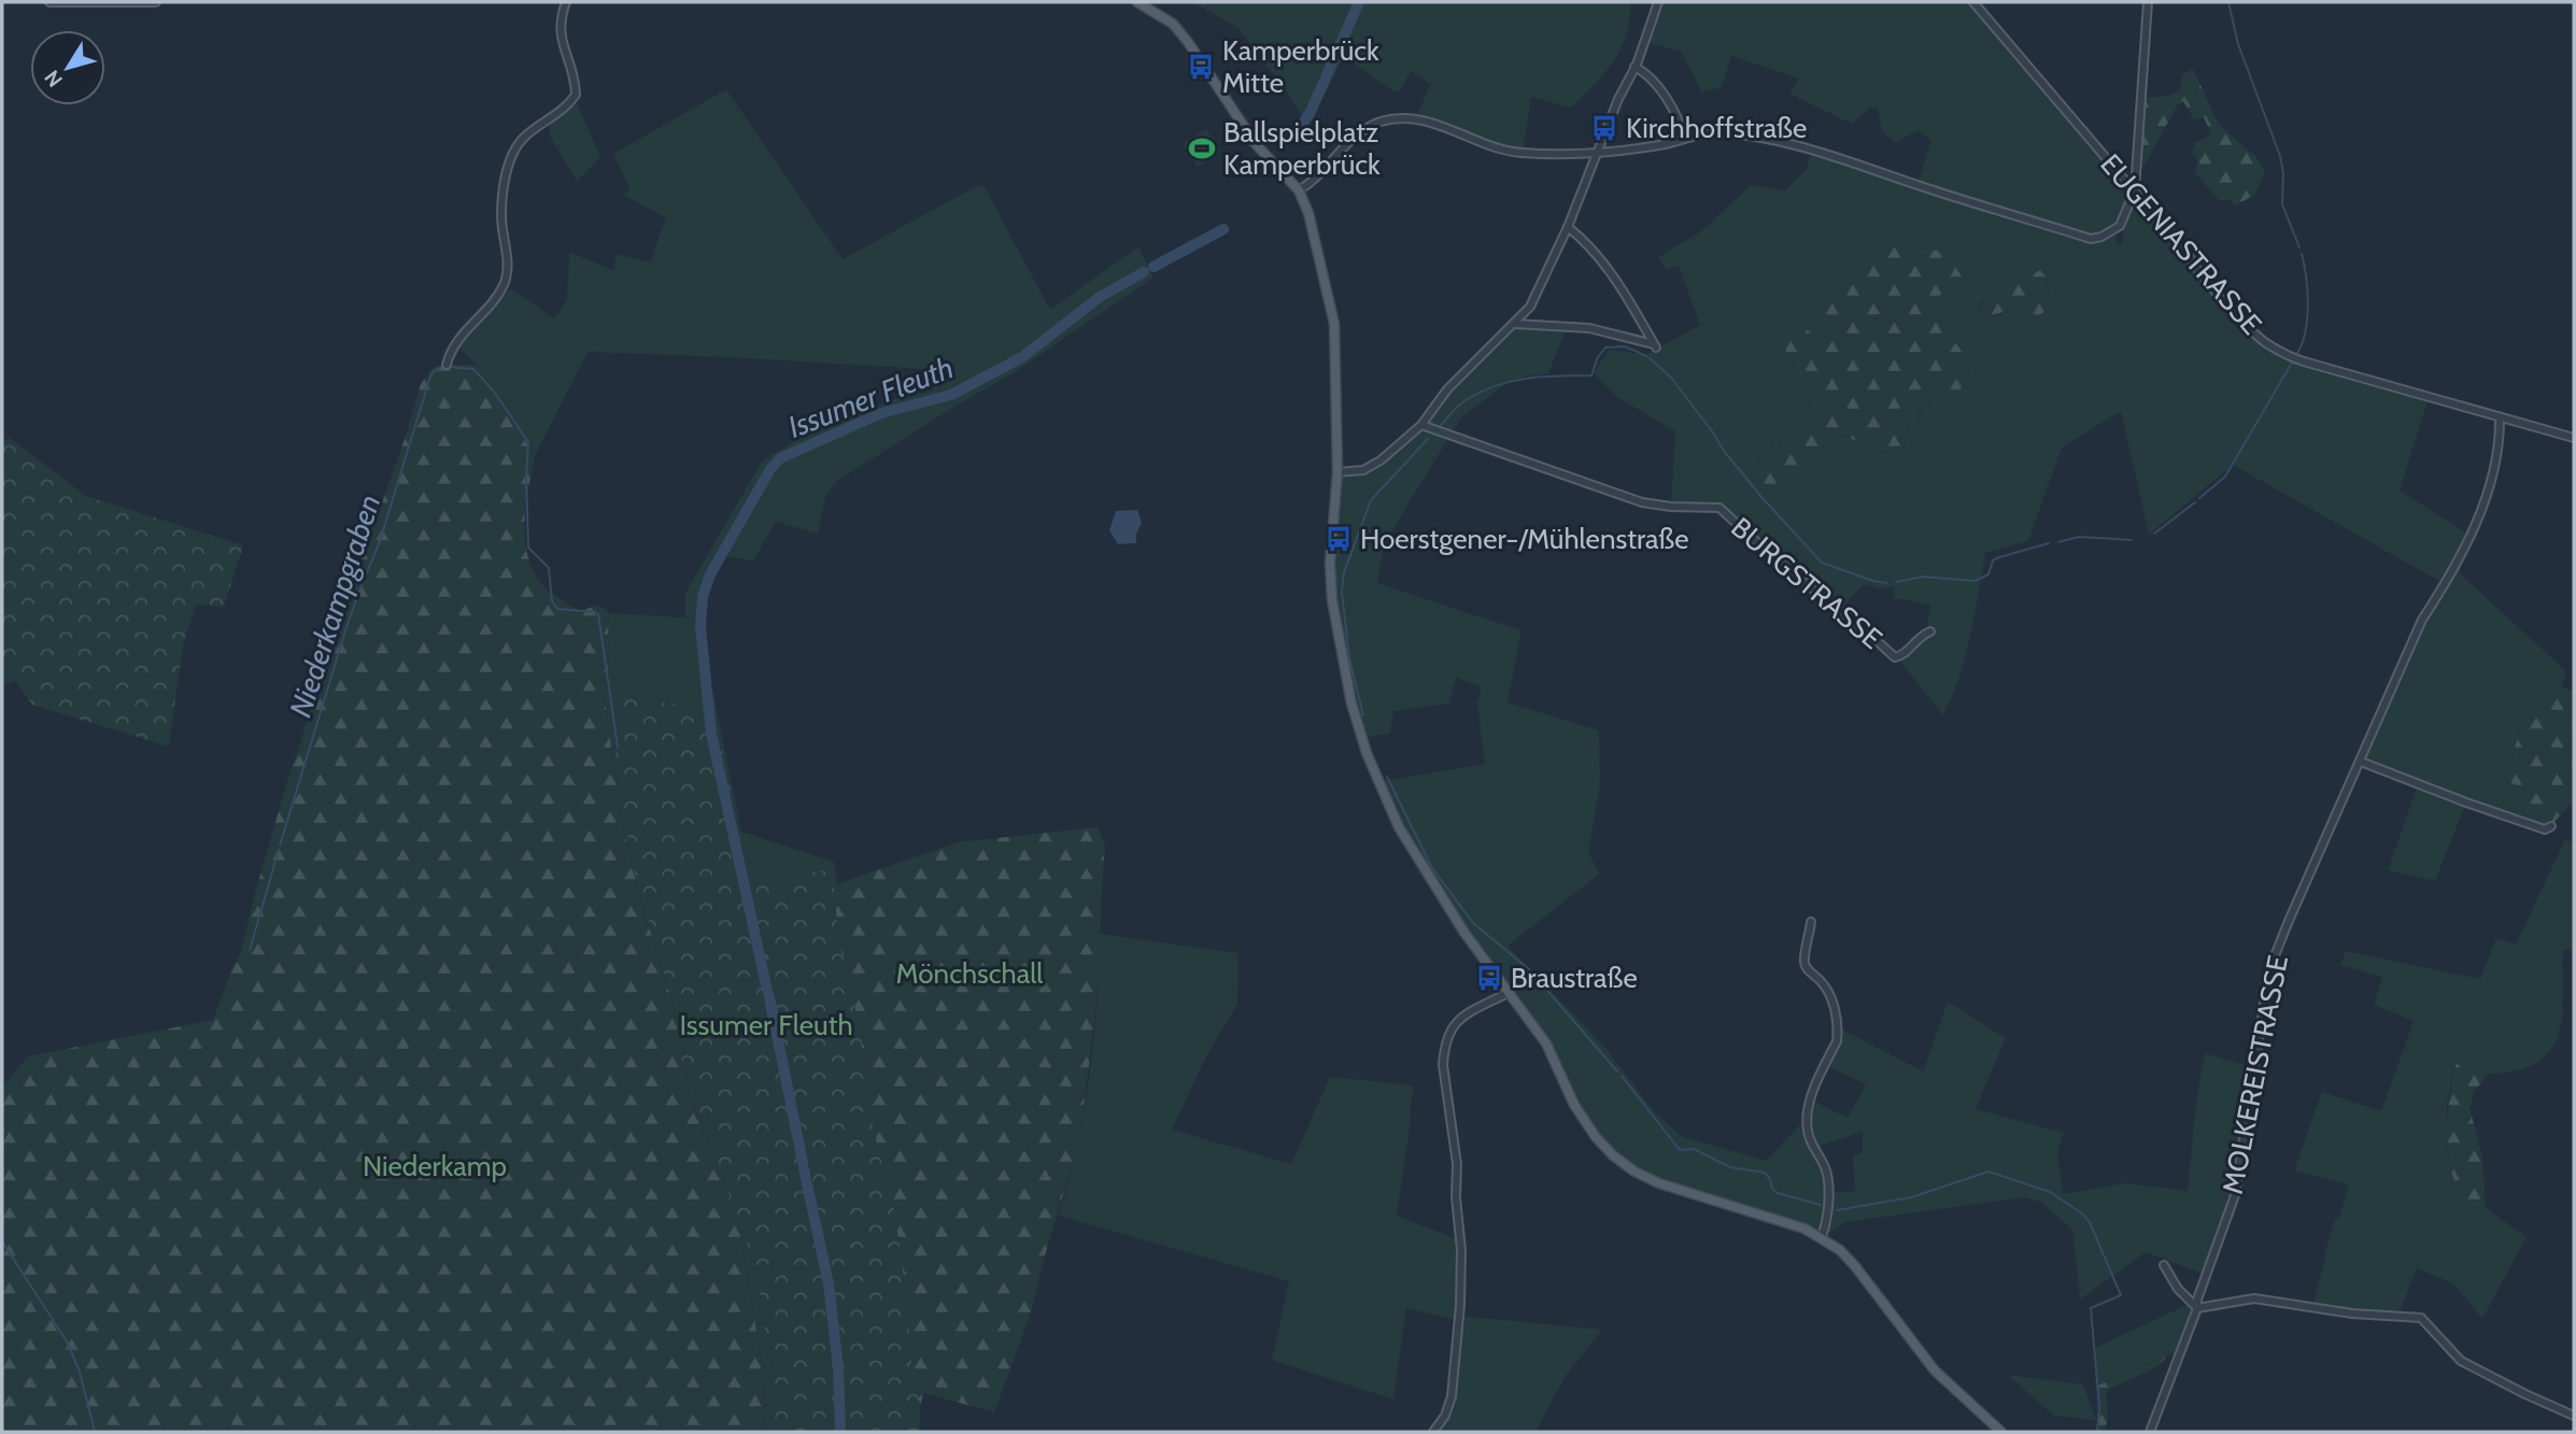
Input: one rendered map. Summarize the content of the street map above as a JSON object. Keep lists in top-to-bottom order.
{
  "streets": {
    "street": ["EUGENIASTRASSE", "BURGSTRASSE", "MOLKEREISTRASSE"]
  },
  "crossings": [
    ["EUGENIASTRASSE", "MOLKEREISTRASSE"]
  ],
  "water": ["Issumer Fleuth", "Niederkampgraben"],
  "parks": ["Mönchschall", "Issumer Fleuth", "Niederkamp"],
  "places": {
    "bus stop": [
      "Kamperbrück Mitte",
      "Kirchhoffstraße",
      "Hoerstgener−/Mühlenstraße",
      "Braustraße"
    ],
    "sports": ["Ballspielplatz Kamperbrück"]
  },
  "north": "bottom left"
}
